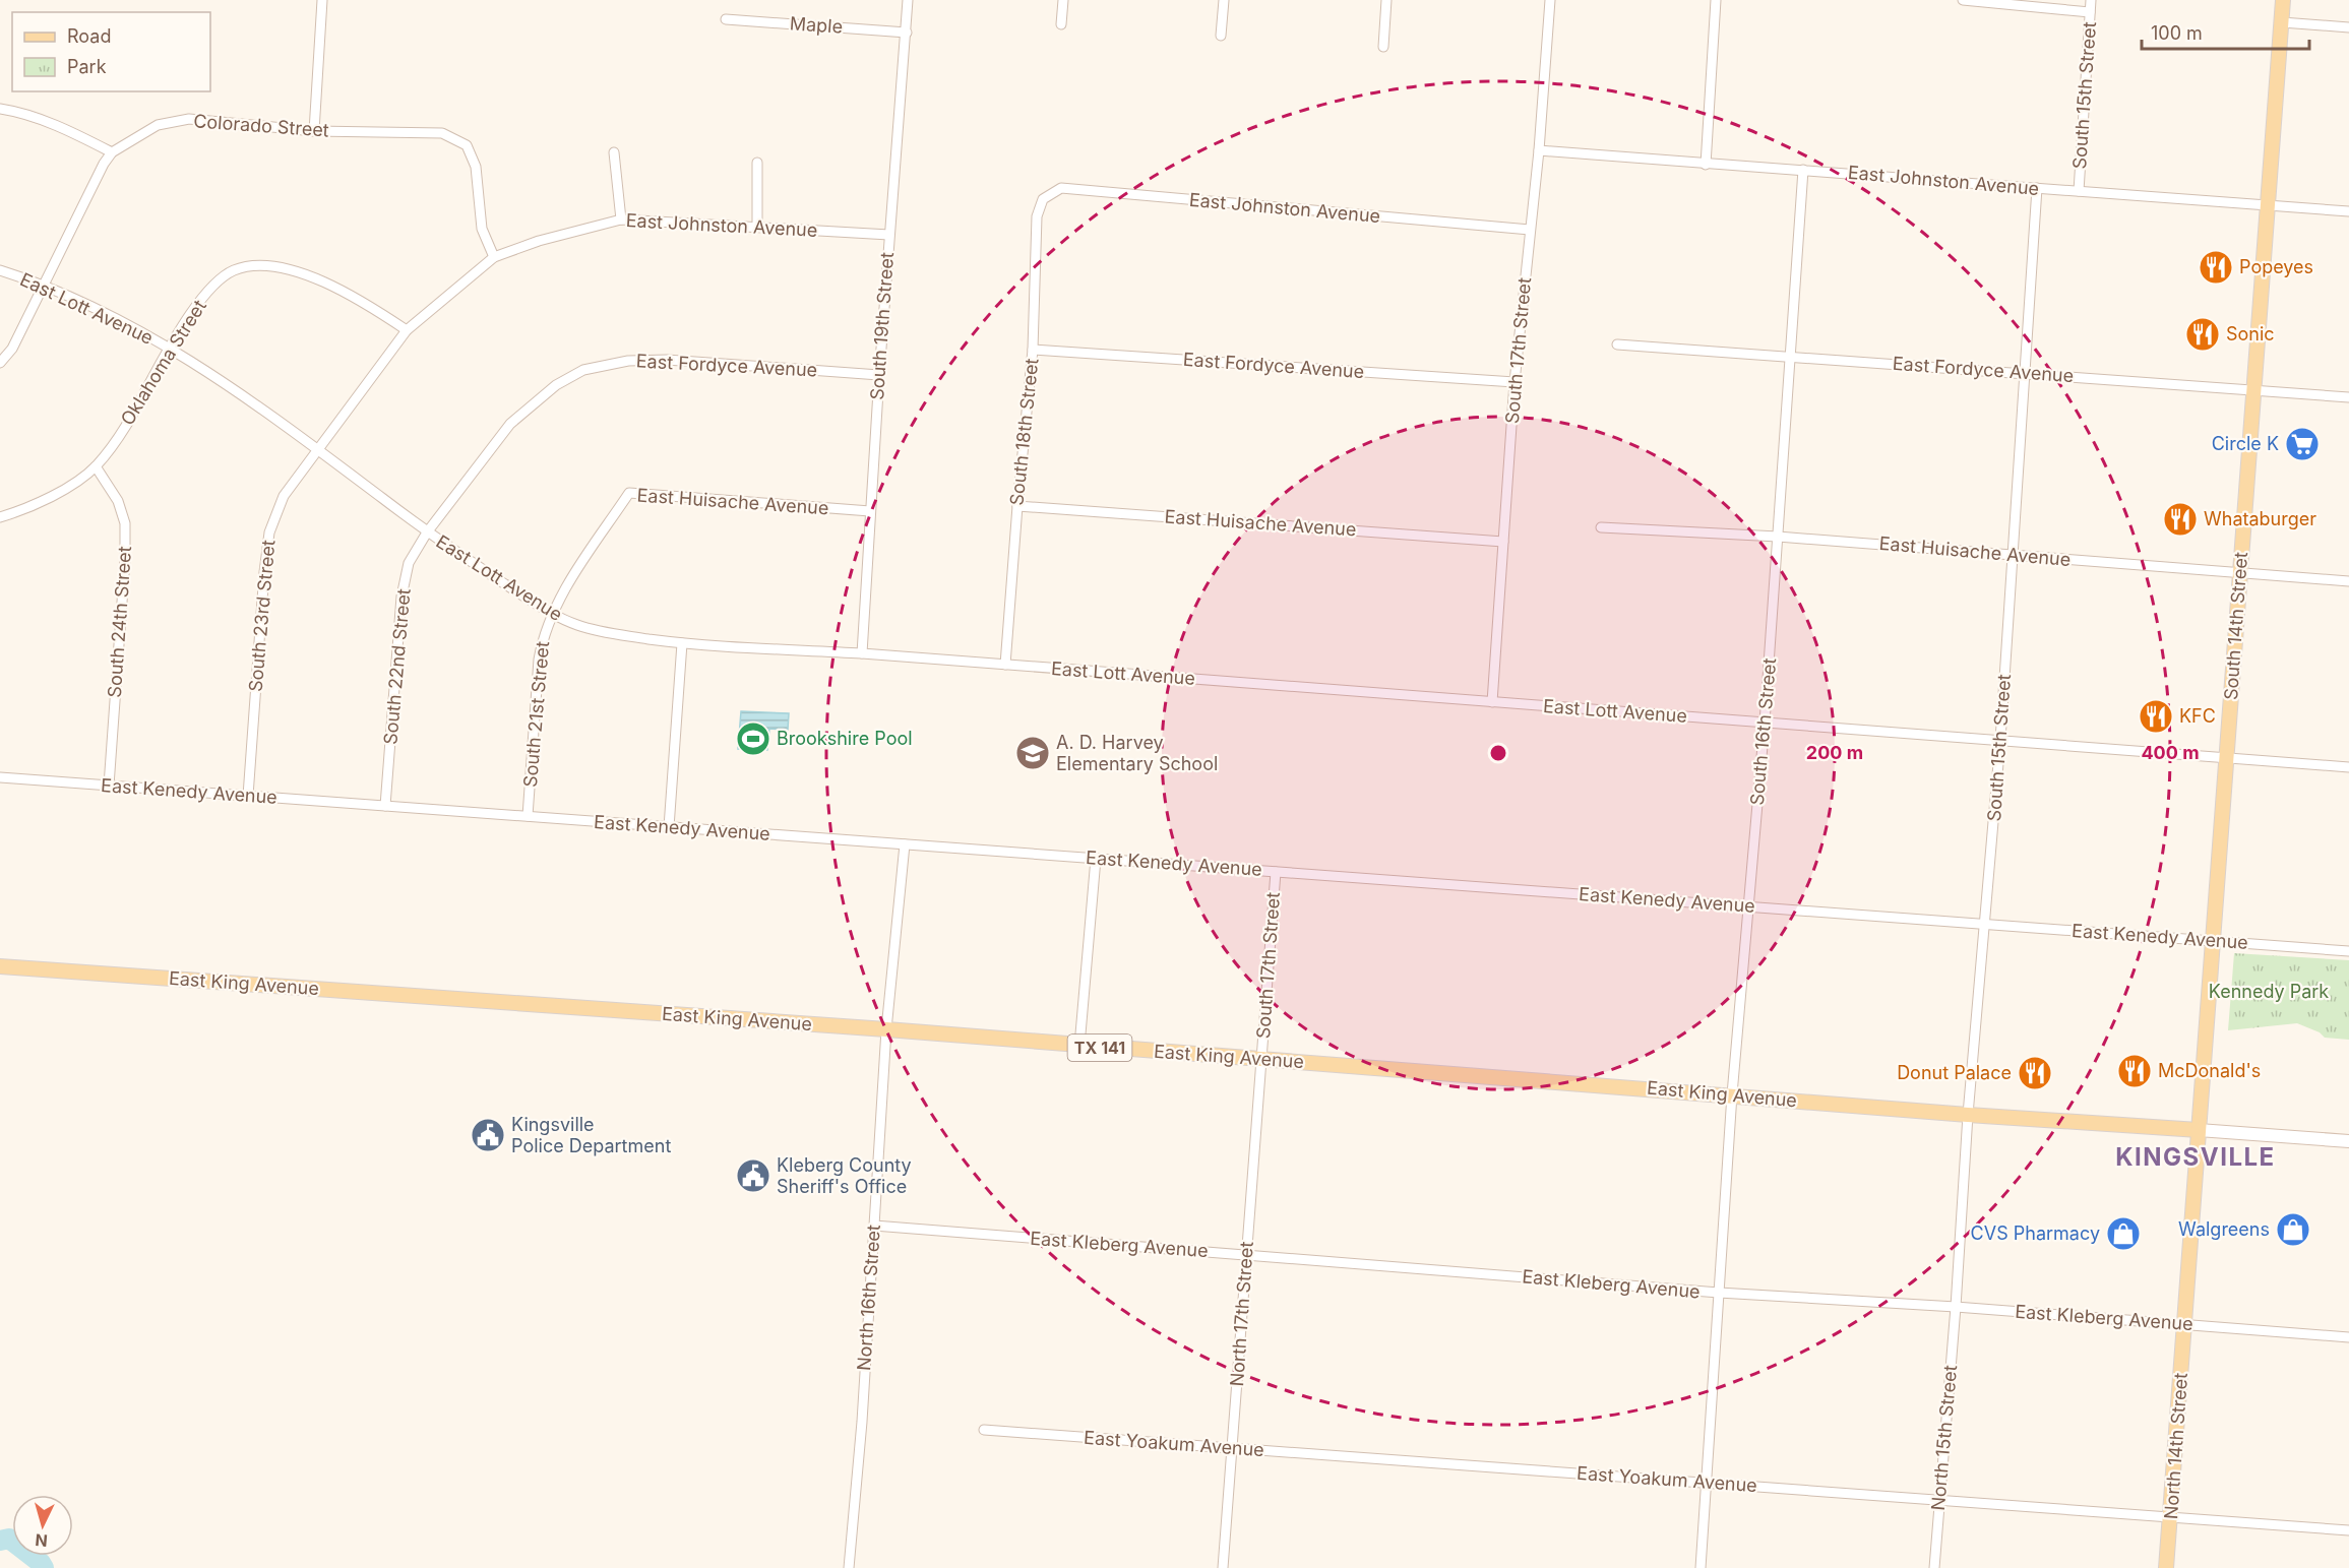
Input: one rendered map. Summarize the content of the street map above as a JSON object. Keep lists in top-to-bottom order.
{
  "streets": {
    "main road": [
      "South 14th Street",
      "East King Avenue",
      "TX 141",
      "North 14th Street"
    ],
    "street": [
      "Maple",
      "South 15th Street",
      "Colorado Street",
      "East Johnston Avenue",
      "East Lott Avenue",
      "South 19th Street",
      "South 17th Street",
      "Oklahoma Street",
      "East Fordyce Avenue",
      "South 18th Street",
      "East Huisache Avenue",
      "South 23rd Street",
      "South 24th Street",
      "South 22nd Street",
      "South 21st Street",
      "South 16th Street",
      "East Kenedy Avenue",
      "East Kleberg Avenue",
      "North 16th Street",
      "North 17th Street",
      "North 15th Street",
      "East Yoakum Avenue"
    ]
  },
  "crossings": [
    ["Maple", "South 19th Street"],
    ["South 15th Street", "East Johnston Avenue"],
    ["South 15th Street", "East Lott Avenue"],
    ["South 15th Street", "East Fordyce Avenue"],
    ["South 15th Street", "East Huisache Avenue"],
    ["South 15th Street", "East Kenedy Avenue"],
    ["South 15th Street", "East King Avenue"],
    ["South 15th Street", "East Kleberg Avenue"],
    ["South 15th Street", "North 15th Street"],
    ["Colorado Street", "East Johnston Avenue"],
    ["Colorado Street", "East Lott Avenue"],
    ["East Johnston Avenue", "East Lott Avenue"],
    ["East Johnston Avenue", "South 19th Street"],
    ["East Johnston Avenue", "South 17th Street"],
    ["East Johnston Avenue", "Oklahoma Street"],
    ["East Johnston Avenue", "South 18th Street"],
    ["East Johnston Avenue", "South 23rd Street"],
    ["East Johnston Avenue", "South 14th Street"],
    ["East Johnston Avenue", "South 16th Street"],
    ["East Lott Avenue", "South 19th Street"],
    ["East Lott Avenue", "South 17th Street"],
    ["East Lott Avenue", "Oklahoma Street"],
    ["East Lott Avenue", "East Fordyce Avenue"],
    ["East Lott Avenue", "South 18th Street"],
    ["East Lott Avenue", "East Huisache Avenue"],
    ["East Lott Avenue", "South 23rd Street"],
    ["East Lott Avenue", "South 14th Street"],
    ["East Lott Avenue", "South 22nd Street"],
    ["East Lott Avenue", "South 21st Street"],
    ["East Lott Avenue", "South 16th Street"],
    ["South 19th Street", "East Fordyce Avenue"],
    ["South 19th Street", "East Huisache Avenue"],
    ["South 17th Street", "East Fordyce Avenue"],
    ["South 17th Street", "East Huisache Avenue"],
    ["South 17th Street", "East Kenedy Avenue"],
    ["South 17th Street", "East King Avenue"],
    ["South 17th Street", "North 17th Street"],
    ["Oklahoma Street", "South 24th Street"],
    ["East Fordyce Avenue", "South 18th Street"],
    ["East Fordyce Avenue", "South 14th Street"],
    ["East Fordyce Avenue", "South 22nd Street"],
    ["East Fordyce Avenue", "South 16th Street"],
    ["South 18th Street", "East Huisache Avenue"],
    ["East Huisache Avenue", "South 14th Street"],
    ["East Huisache Avenue", "South 21st Street"],
    ["East Huisache Avenue", "South 16th Street"],
    ["South 23rd Street", "East Kenedy Avenue"],
    ["South 24th Street", "East Kenedy Avenue"],
    ["South 14th Street", "East Kenedy Avenue"],
    ["South 14th Street", "East King Avenue"],
    ["South 14th Street", "East Kleberg Avenue"],
    ["South 14th Street", "North 14th Street"],
    ["South 22nd Street", "East Kenedy Avenue"],
    ["South 21st Street", "East Kenedy Avenue"],
    ["South 16th Street", "East Kenedy Avenue"],
    ["South 16th Street", "East King Avenue"],
    ["South 16th Street", "East Kleberg Avenue"],
    ["East Kenedy Avenue", "North 16th Street"],
    ["East King Avenue", "North 16th Street"],
    ["East King Avenue", "North 17th Street"],
    ["East Kleberg Avenue", "North 16th Street"],
    ["East Kleberg Avenue", "North 17th Street"],
    ["East Kleberg Avenue", "North 15th Street"],
    ["East Kleberg Avenue", "North 14th Street"],
    ["North 17th Street", "East Yoakum Avenue"],
    ["North 15th Street", "East Yoakum Avenue"],
    ["East Yoakum Avenue", "North 14th Street"]
  ],
  "districts": ["KINGSVILLE"],
  "parks": ["Kennedy Park"],
  "places": {
    "restaurant": [
      "Popeyes",
      "Sonic",
      "Whataburger",
      "KFC",
      "McDonald's",
      "Donut Palace"
    ],
    "supermarket": ["Circle K"],
    "sports": ["Brookshire Pool"],
    "school or university": ["A. D. Harvey Elementary School"],
    "public building": ["Kingsville Police Department", "Kleberg County Sheriff's Office"],
    "shop": ["Walgreens", "CVS Pharmacy"]
  },
  "legend": ["Road", "Park"],
  "scale_bar": "100 m",
  "north": "bottom",
  "rings": ["200 m", "400 m"]
}
